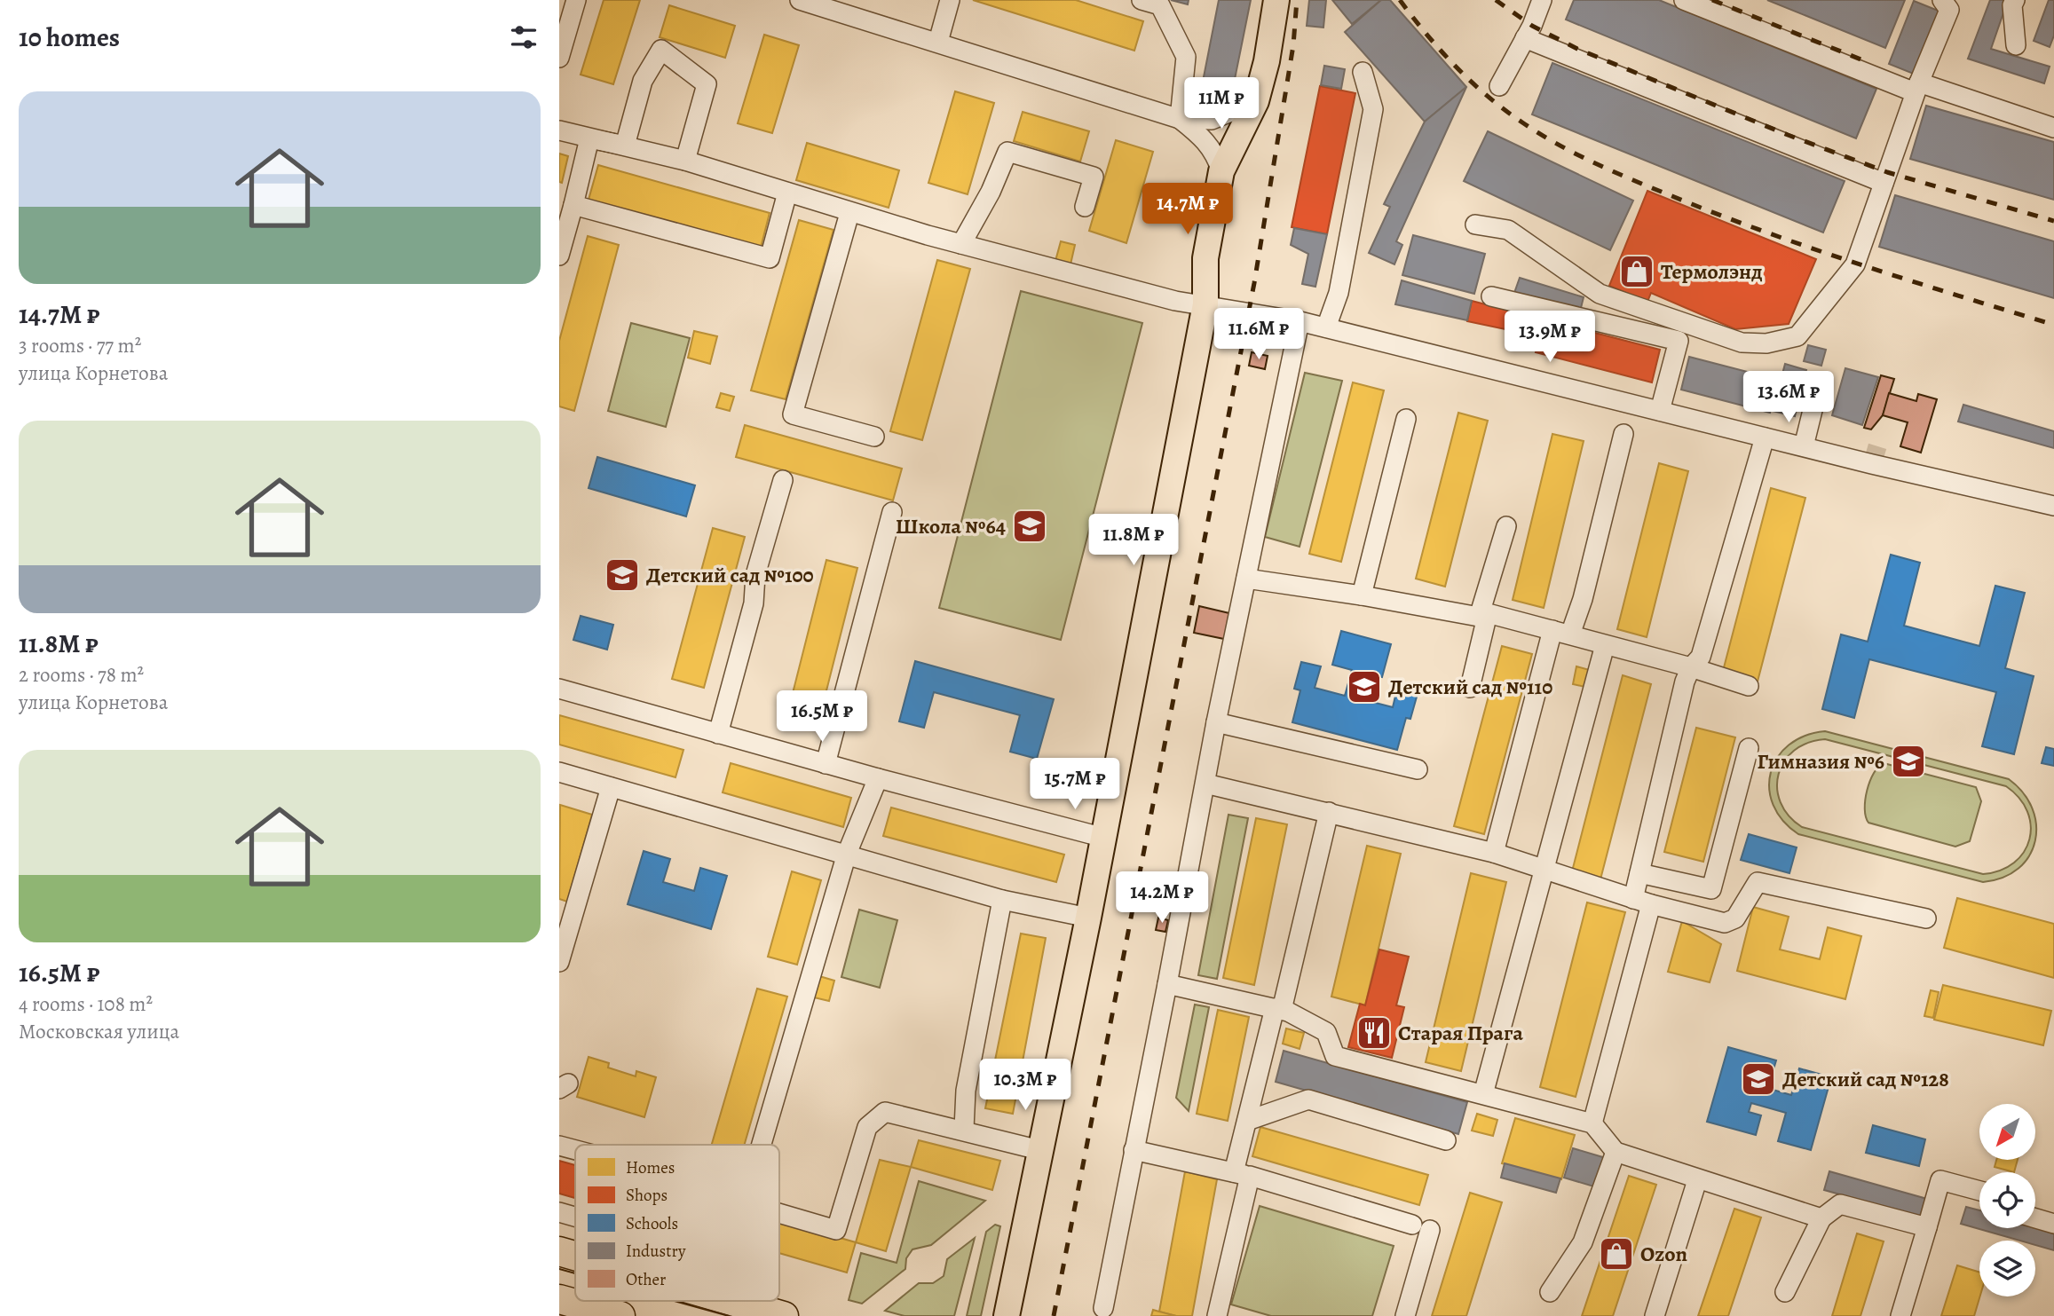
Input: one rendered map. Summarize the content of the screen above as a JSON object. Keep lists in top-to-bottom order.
{
  "places": {
    "shop": ["Термолэнд", "Ozon"],
    "school or university": [
      "Школа №64",
      "Детский сад №100",
      "Детский сад №110",
      "Гимназия №6",
      "Детский сад №128"
    ],
    "restaurant": ["Старая Прага"]
  },
  "legend": [
    "Homes",
    "Shops",
    "Schools",
    "Industry",
    "Other"
  ],
  "north": "bottom left",
  "page": {
    "heading": "10 homes",
    "list": [
      {
        "name": "14.7M ₽",
        "note": "3 rooms · 77 m² · улица Корнетова"
      },
      {
        "name": "11.8M ₽",
        "note": "2 rooms · 78 m² · улица Корнетова"
      },
      {
        "name": "16.5M ₽",
        "note": "4 rooms · 108 m² · Московская улица"
      }
    ],
    "price": [
      "11M ₽",
      "14.7M ₽",
      "11.6M ₽",
      "13.9M ₽",
      "13.6M ₽",
      "11.8M ₽",
      "16.5M ₽",
      "15.7M ₽",
      "14.2M ₽",
      "10.3M ₽"
    ]
  }
}
